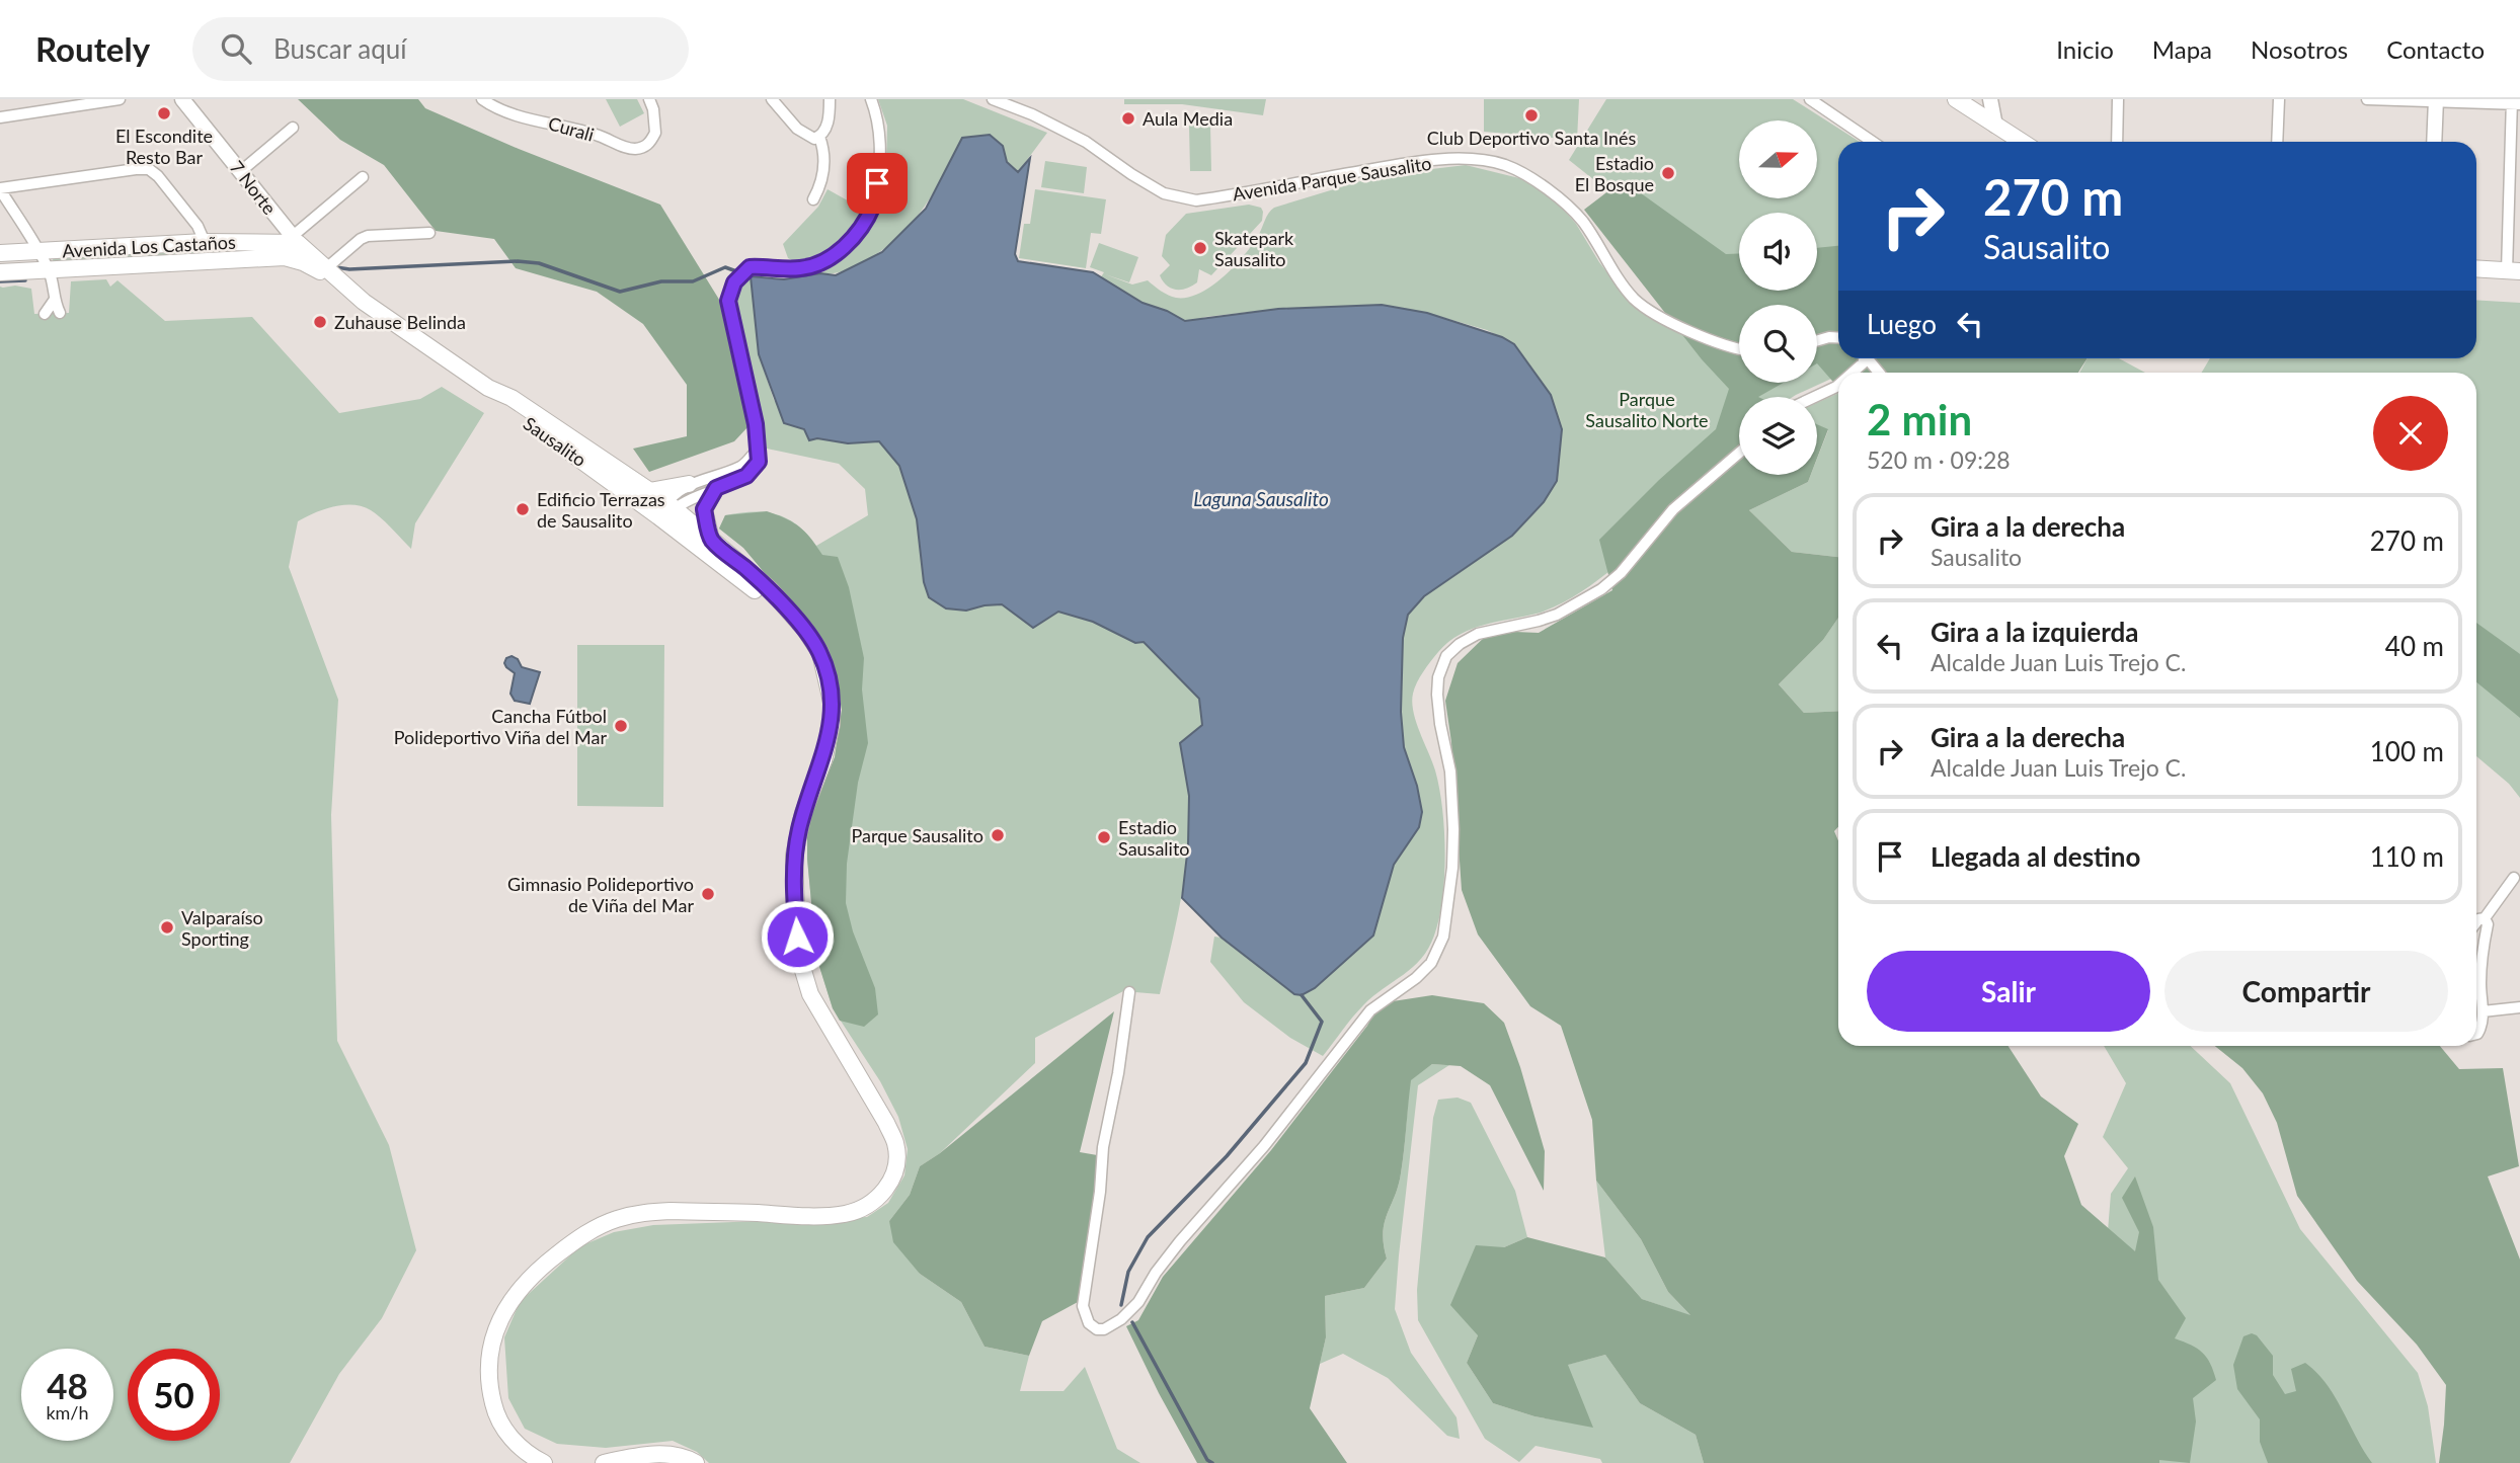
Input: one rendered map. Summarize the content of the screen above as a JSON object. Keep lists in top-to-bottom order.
{
  "streets": {
    "main road": ["Avenida Los Castaños", "Sausalito"],
    "street": ["Curali", "Avenida Parque Sausalito", "7 Norte"]
  },
  "crossings": [
    ["7 Norte", "Avenida Los Castaños"],
    ["7 Norte", "Sausalito"],
    ["Avenida Los Castaños", "Sausalito"]
  ],
  "water": ["Laguna Sausalito"],
  "parks": ["Parque Sausalito Norte"],
  "places": [
    "El Escondite Resto Bar",
    "Club Deportivo Santa Inés",
    "Aula Media",
    "Estadio El Bosque",
    "Skatepark Sausalito",
    "Zuhause Belinda",
    "Edificio Terrazas de Sausalito",
    "Cancha Fútbol Polideportivo Viña del Mar",
    "Parque Sausalito",
    "Estadio Sausalito",
    "Gimnasio Polideportivo de Viña del Mar",
    "Valparaíso Sporting"
  ],
  "north": "right",
  "page": {
    "header": "Routely",
    "search": "Buscar aquí",
    "nav": [
      "Inicio",
      "Mapa",
      "Nosotros",
      "Contacto"
    ],
    "turn": ["270 m", "Sausalito"],
    "then": "Luego",
    "heading": ["2 min", "520 m · 09:28"],
    "list": [
      {
        "name": "Gira a la derecha",
        "note": "Sausalito",
        "value": "270 m"
      },
      {
        "name": "Gira a la izquierda",
        "note": "Alcalde Juan Luis Trejo C.",
        "value": "40 m"
      },
      {
        "name": "Gira a la derecha",
        "note": "Alcalde Juan Luis Trejo C.",
        "value": "100 m"
      },
      {
        "name": "Llegada al destino",
        "value": "110 m"
      }
    ],
    "buttons": ["Salir", "Compartir"],
    "speed": "48 km/h",
    "limit": "50"
  }
}
